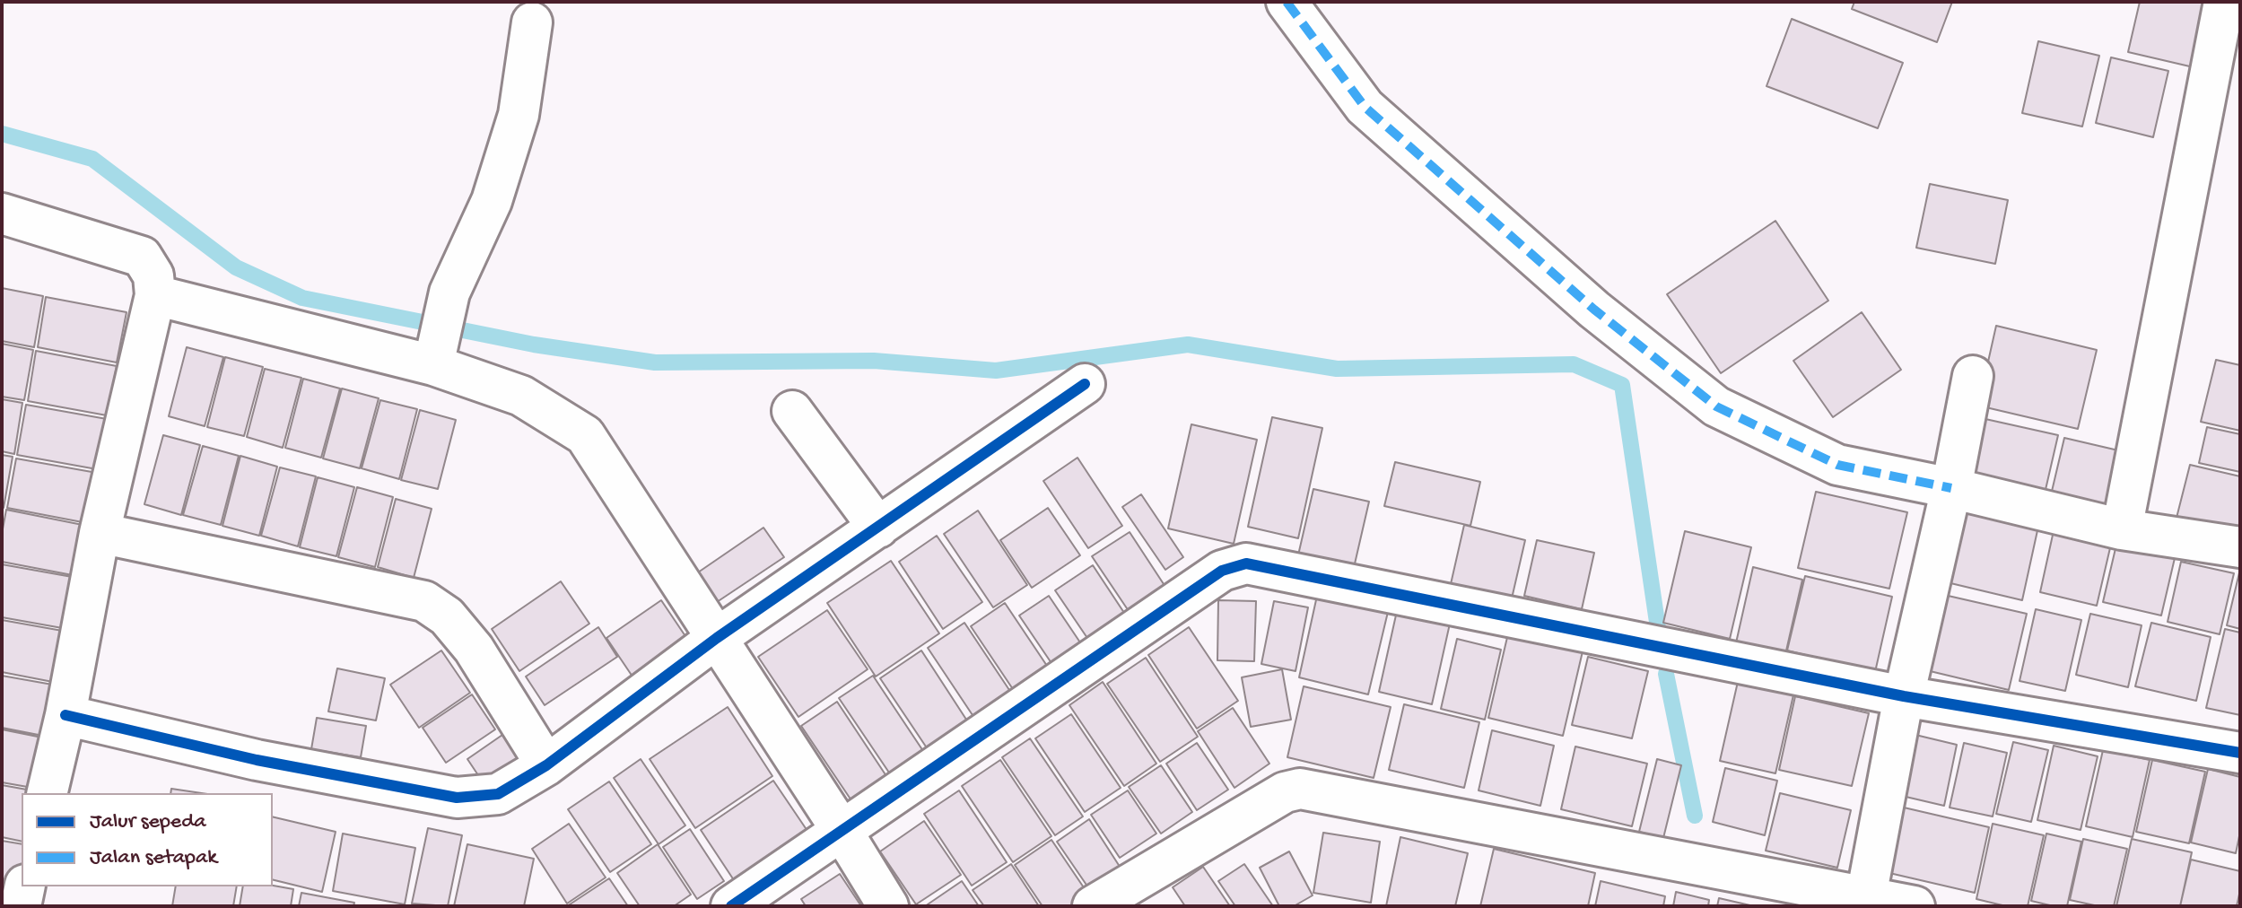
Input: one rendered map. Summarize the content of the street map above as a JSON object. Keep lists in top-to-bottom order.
{
  "legend": ["Jalur sepeda", "Jalan setapak"]
}
